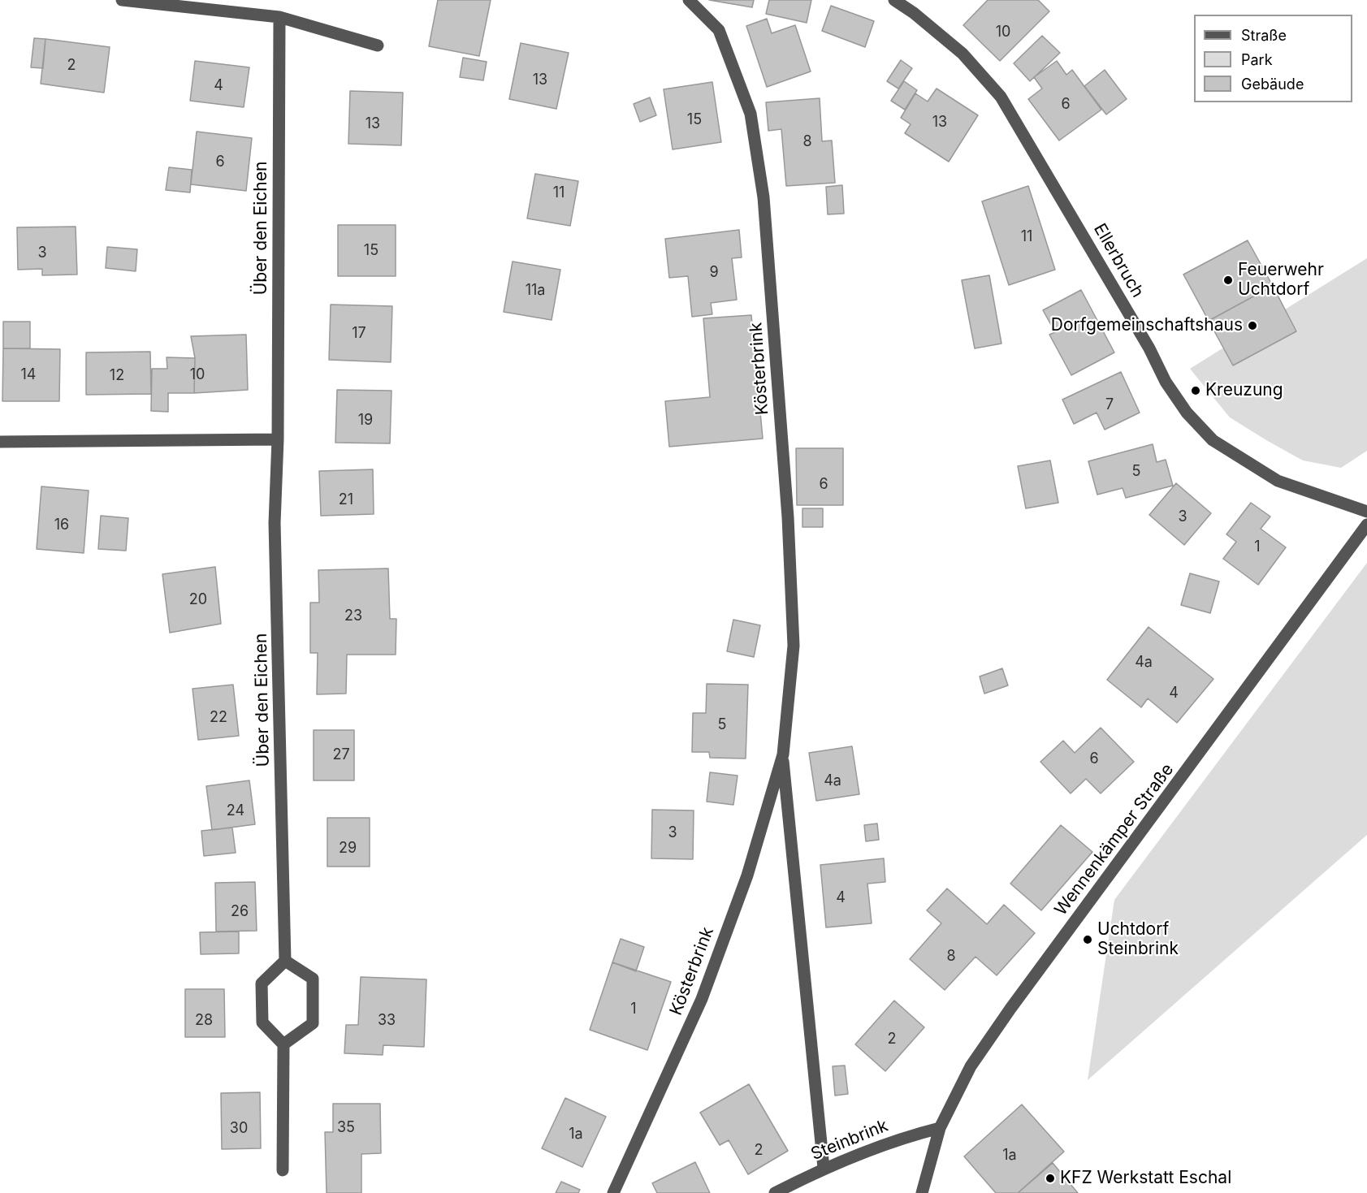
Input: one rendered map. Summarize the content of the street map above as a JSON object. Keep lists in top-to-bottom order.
{
  "streets": {
    "street": [
      "Über den Eichen",
      "Ellerbruch",
      "Kösterbrink",
      "Wennenkämper Straße",
      "Steinbrink"
    ]
  },
  "crossings": [
    ["Kösterbrink", "Steinbrink"],
    ["Wennenkämper Straße", "Steinbrink"]
  ],
  "places": [
    "Feuerwehr Uchtdorf",
    "Dorfgemeinschaftshaus",
    "Kreuzung",
    "Uchtdorf Steinbrink",
    "KFZ Werkstatt Eschal"
  ],
  "house_numbers": [
    "10",
    "2",
    "13",
    "4",
    "6",
    "15",
    "13",
    "13",
    "8",
    "6",
    "11",
    "11",
    "15",
    "3",
    "9",
    "11a",
    "17",
    "14",
    "10",
    "12",
    "7",
    "19",
    "5",
    "6",
    "21",
    "3",
    "16",
    "1",
    "20",
    "23",
    "4a",
    "4",
    "22",
    "5",
    "27",
    "6",
    "4a",
    "24",
    "3",
    "29",
    "4",
    "26",
    "8",
    "1",
    "28",
    "33",
    "2",
    "35",
    "30",
    "1a",
    "2",
    "1a"
  ],
  "legend": ["Straße", "Park", "Gebäude"]
}
